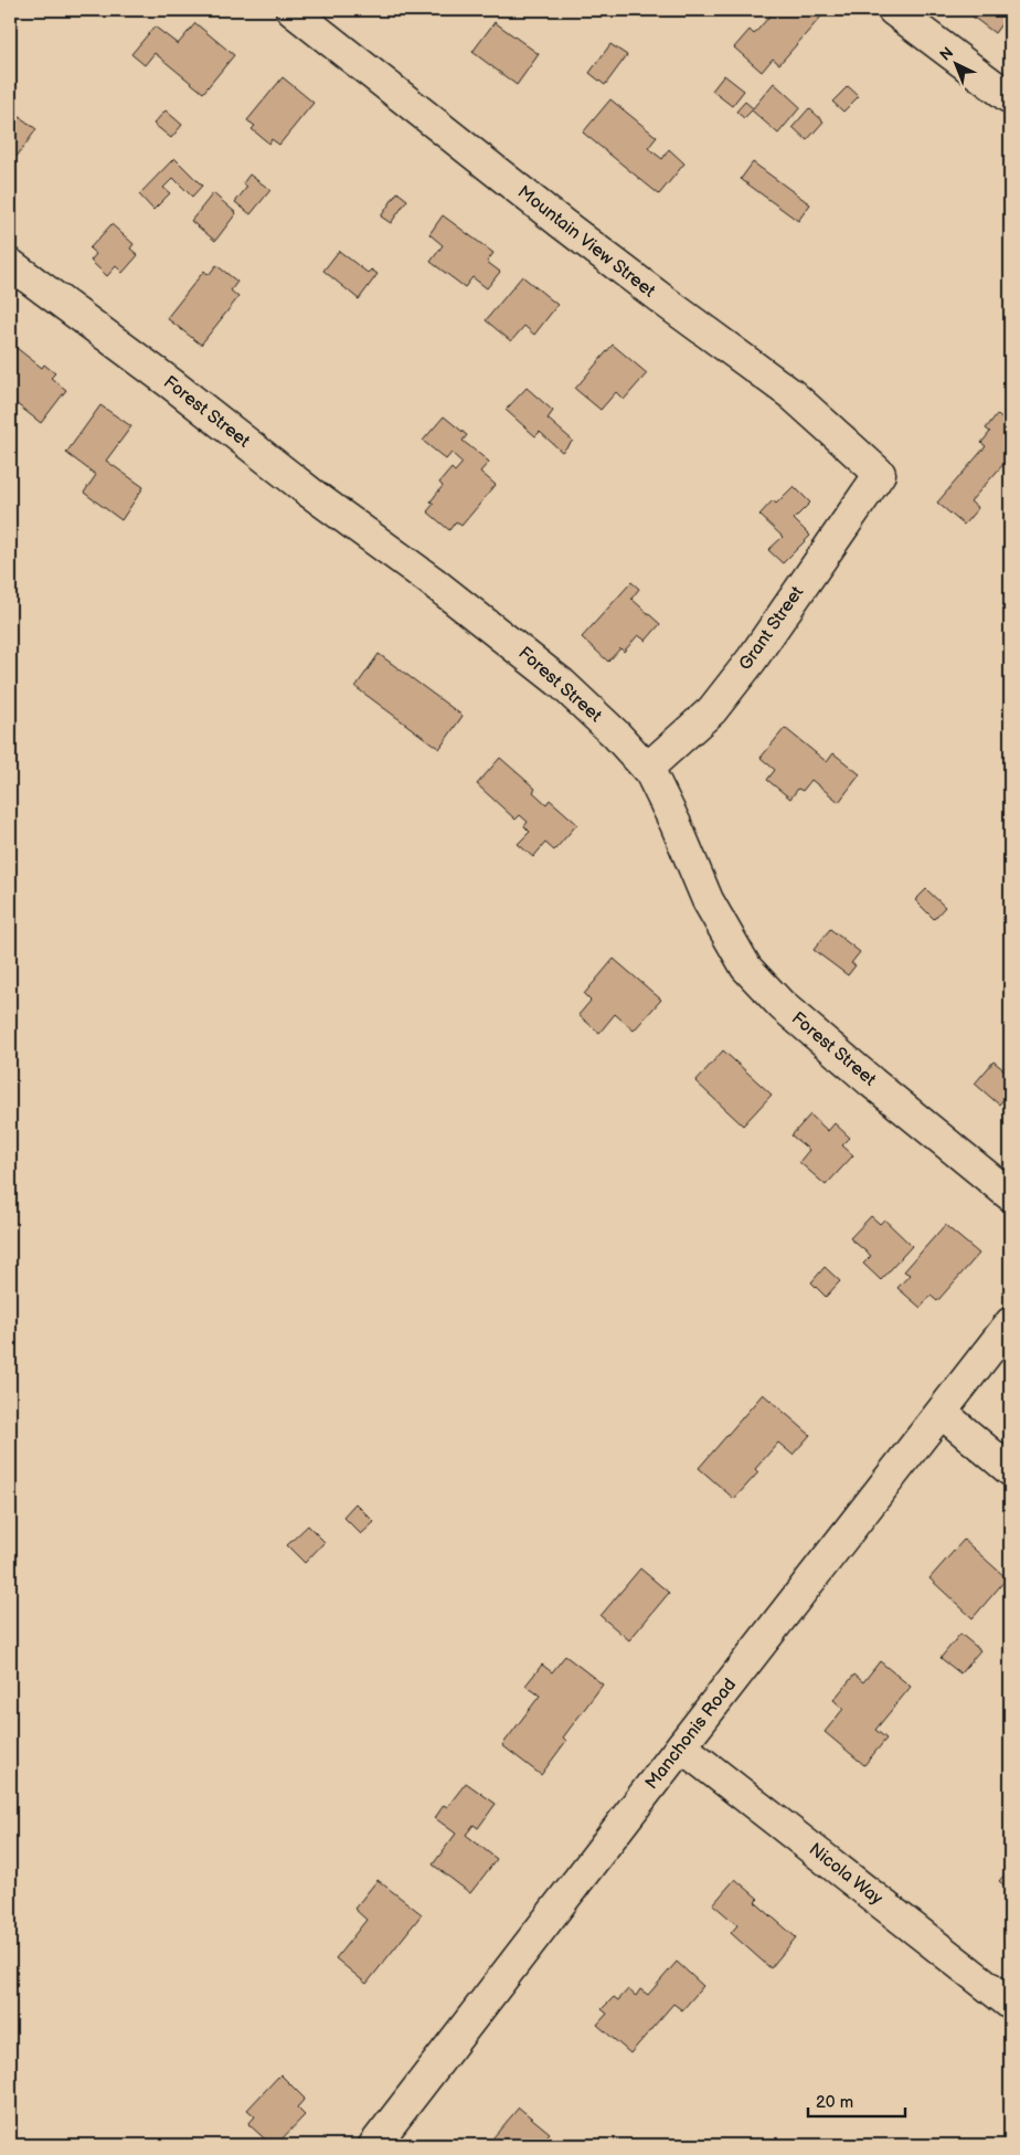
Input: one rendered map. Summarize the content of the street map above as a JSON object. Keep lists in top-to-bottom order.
{
  "streets": {
    "street": [
      "Mountain View Street",
      "Forest Street",
      "Grant Street",
      "Manchonis Road",
      "Nicola Way"
    ]
  },
  "crossings": [
    ["Mountain View Street", "Grant Street"],
    ["Forest Street", "Grant Street"],
    ["Manchonis Road", "Nicola Way"]
  ],
  "scale_bar": "20 m",
  "north": "top left"
}
